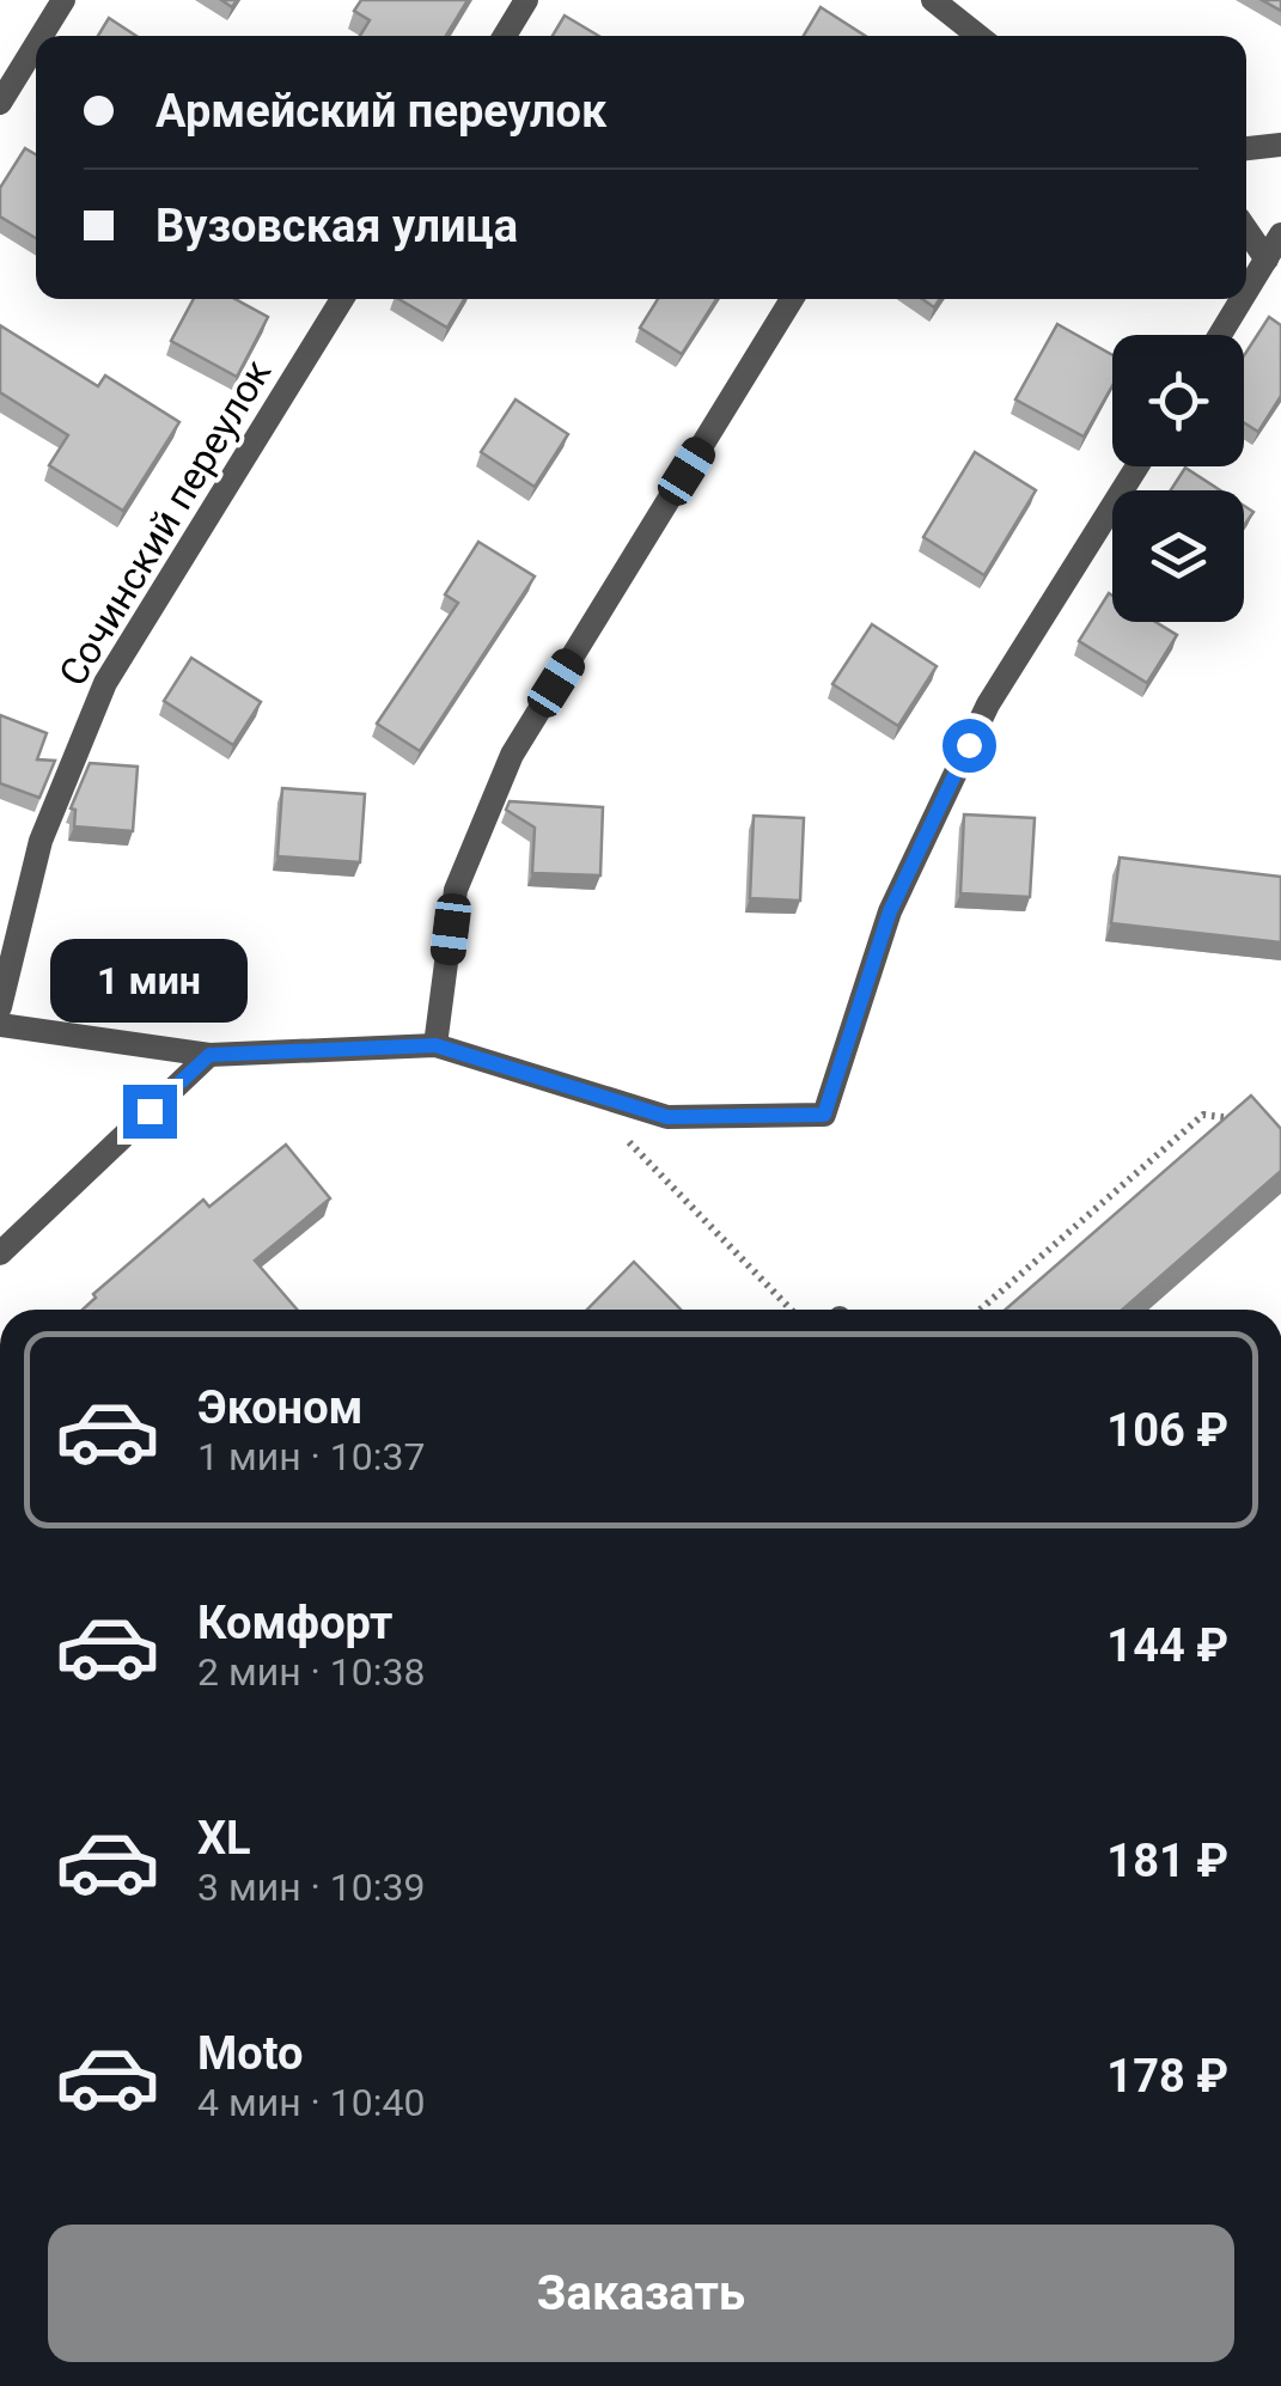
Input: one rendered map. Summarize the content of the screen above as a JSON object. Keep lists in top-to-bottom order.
{
  "streets": {
    "street": ["Сочинский переулок"]
  },
  "page": {
    "banner": ["Армейский переулок", "Вузовская улица"],
    "bubble": "1 мин",
    "list": [
      {
        "name": "Эконом",
        "note": "1 мин · 10:37",
        "value": "106 ₽"
      },
      {
        "name": "Комфорт",
        "note": "2 мин · 10:38",
        "value": "144 ₽"
      },
      {
        "name": "XL",
        "note": "3 мин · 10:39",
        "value": "181 ₽"
      },
      {
        "name": "Moto",
        "note": "4 мин · 10:40",
        "value": "178 ₽"
      }
    ],
    "buttons": "Заказать"
  }
}
